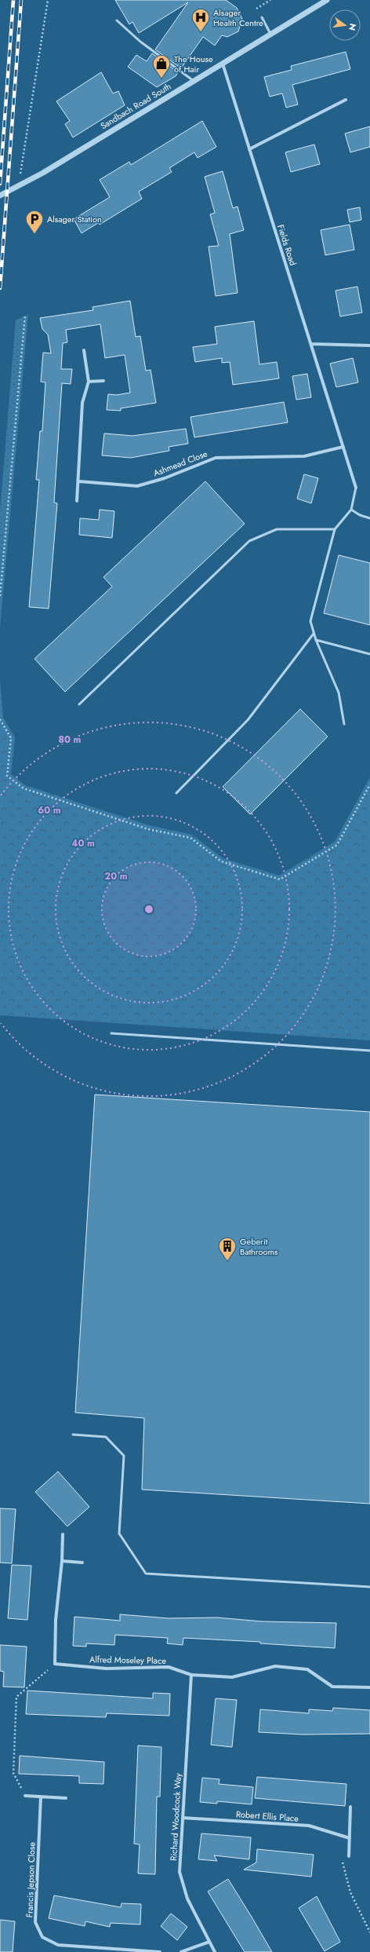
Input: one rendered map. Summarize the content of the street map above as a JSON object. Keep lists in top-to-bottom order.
{
  "streets": {
    "street": [
      "Sandbach Road South",
      "Fields Road",
      "Ashmead Close",
      "Alfred Moseley Place",
      "Robert Ellis Place",
      "Richard Woodcock Way",
      "Francis Jepson Close"
    ]
  },
  "crossings": [
    ["Sandbach Road South", "Fields Road"],
    ["Fields Road", "Ashmead Close"],
    ["Alfred Moseley Place", "Richard Woodcock Way"],
    ["Robert Ellis Place", "Richard Woodcock Way"]
  ],
  "places": {
    "hospital": ["Alsager Health Centre"],
    "shop": ["The House of Hair"],
    "parking": ["Alsager Station"],
    "building": ["Geberit Bathrooms"]
  },
  "north": "right",
  "rings": [
    "80 m",
    "60 m",
    "40 m",
    "20 m"
  ]
}
